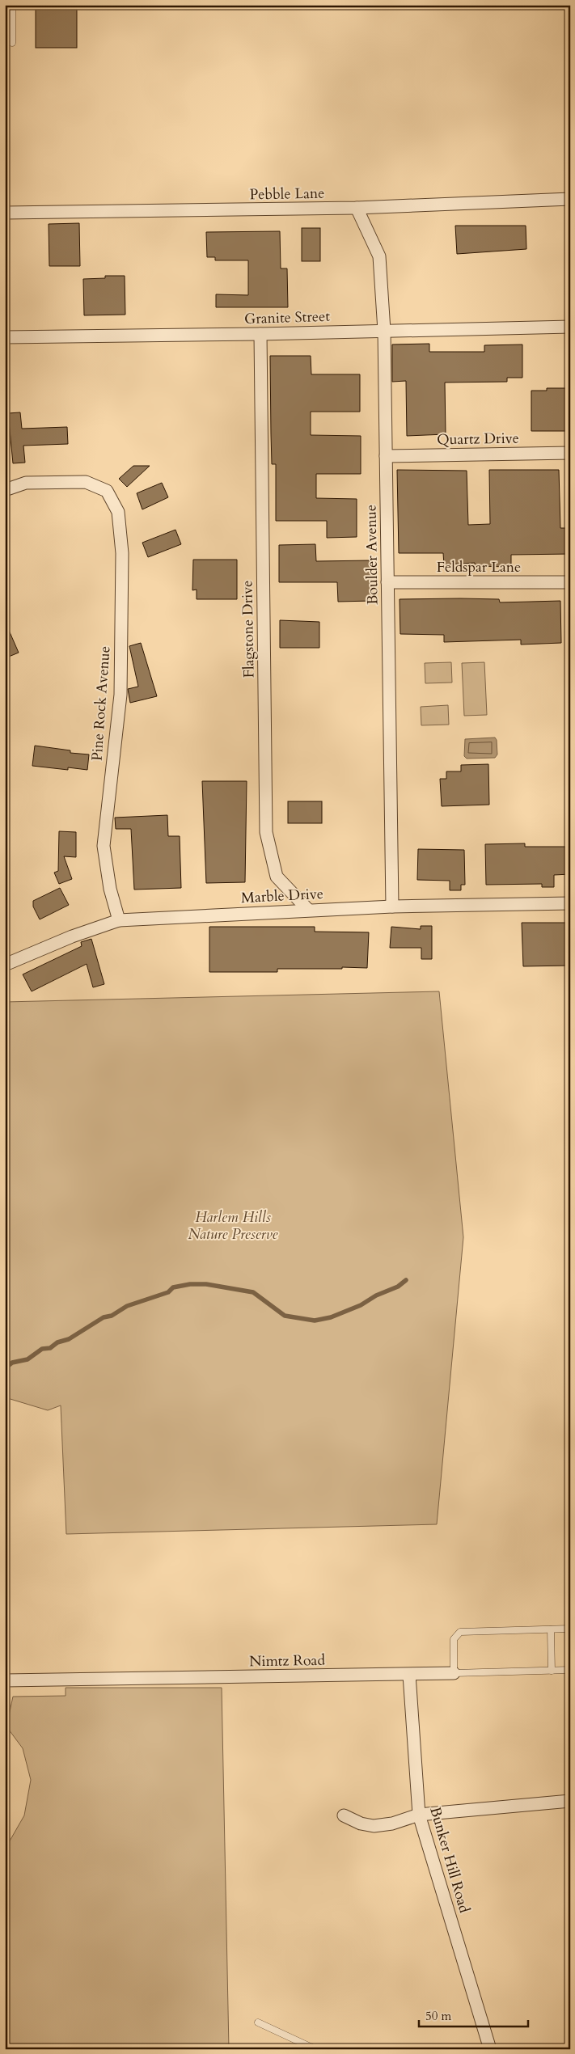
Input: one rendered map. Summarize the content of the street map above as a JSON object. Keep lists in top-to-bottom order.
{
  "streets": {
    "street": [
      "Pebble Lane",
      "Granite Street",
      "Quartz Drive",
      "Boulder Avenue",
      "Feldspar Lane",
      "Flagstone Drive",
      "Pine Rock Avenue",
      "Marble Drive",
      "Nimtz Road",
      "Bunker Hill Road"
    ]
  },
  "crossings": [
    ["Pebble Lane", "Boulder Avenue"],
    ["Granite Street", "Boulder Avenue"],
    ["Granite Street", "Flagstone Drive"],
    ["Quartz Drive", "Boulder Avenue"],
    ["Boulder Avenue", "Feldspar Lane"],
    ["Boulder Avenue", "Marble Drive"],
    ["Flagstone Drive", "Marble Drive"],
    ["Pine Rock Avenue", "Marble Drive"],
    ["Nimtz Road", "Bunker Hill Road"]
  ],
  "parks": ["Harlem Hills Nature Preserve"],
  "scale_bar": "50 m"
}
